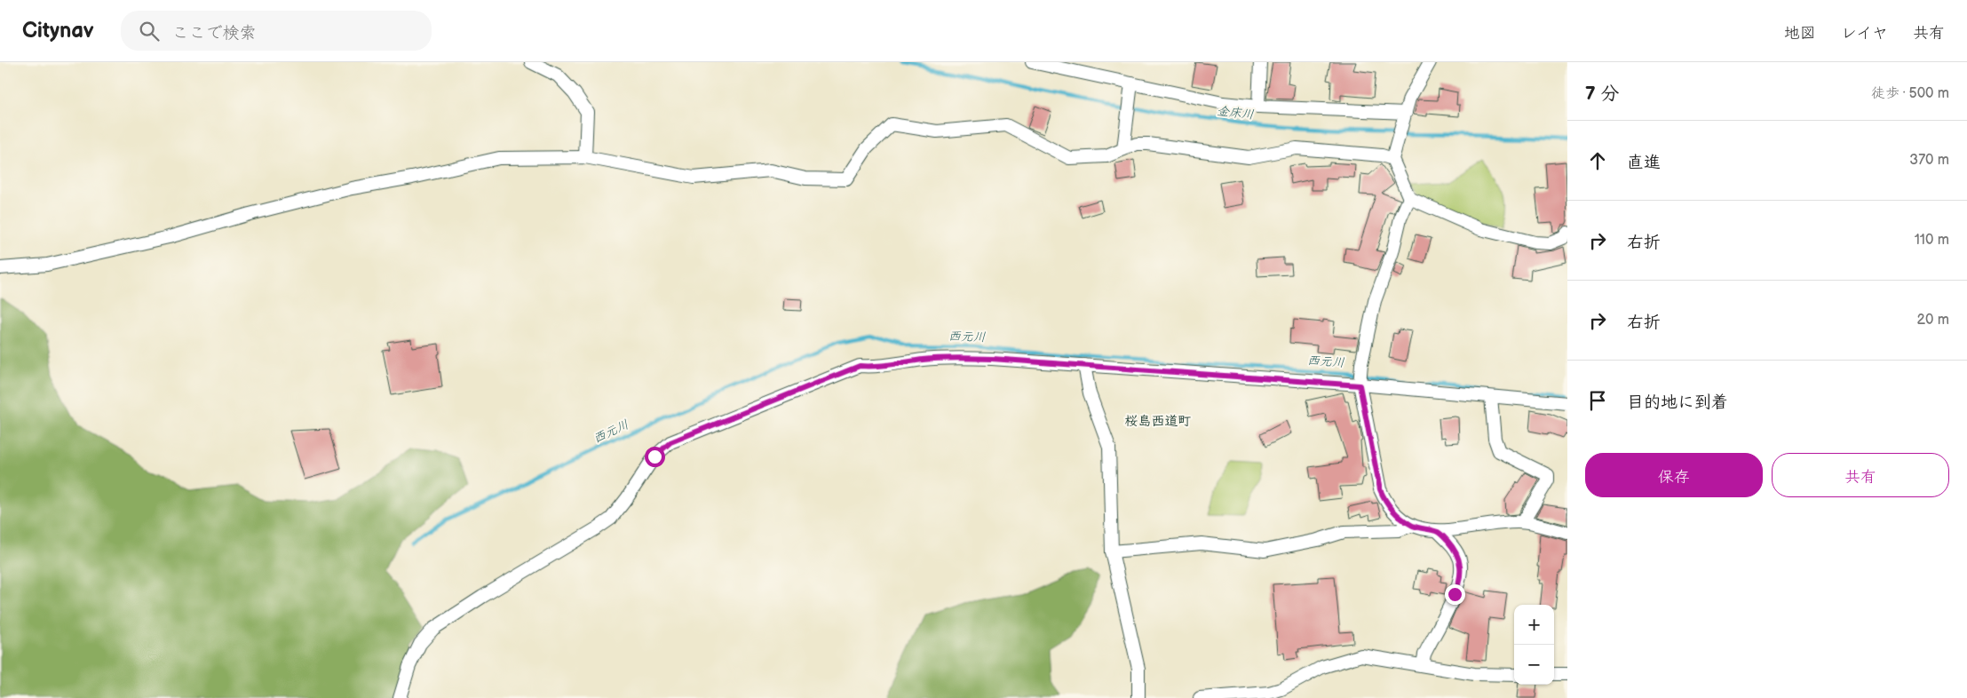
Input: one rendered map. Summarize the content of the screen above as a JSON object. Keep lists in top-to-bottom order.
{
  "districts": ["桜島西道町"],
  "water": ["金床川", "西元川"],
  "page": {
    "header": "Citynav",
    "search": "ここで検索",
    "nav": ["地図", "レイヤ", "共有"],
    "heading": ["7 分", "徒歩 · 500 m"],
    "list": [
      ["直進", "370 m"],
      ["右折", "110 m"],
      ["右折", "20 m"],
      "目的地に到着"
    ],
    "buttons": ["保存", "共有"],
    "map_buttons": ["+", "−"]
  }
}
